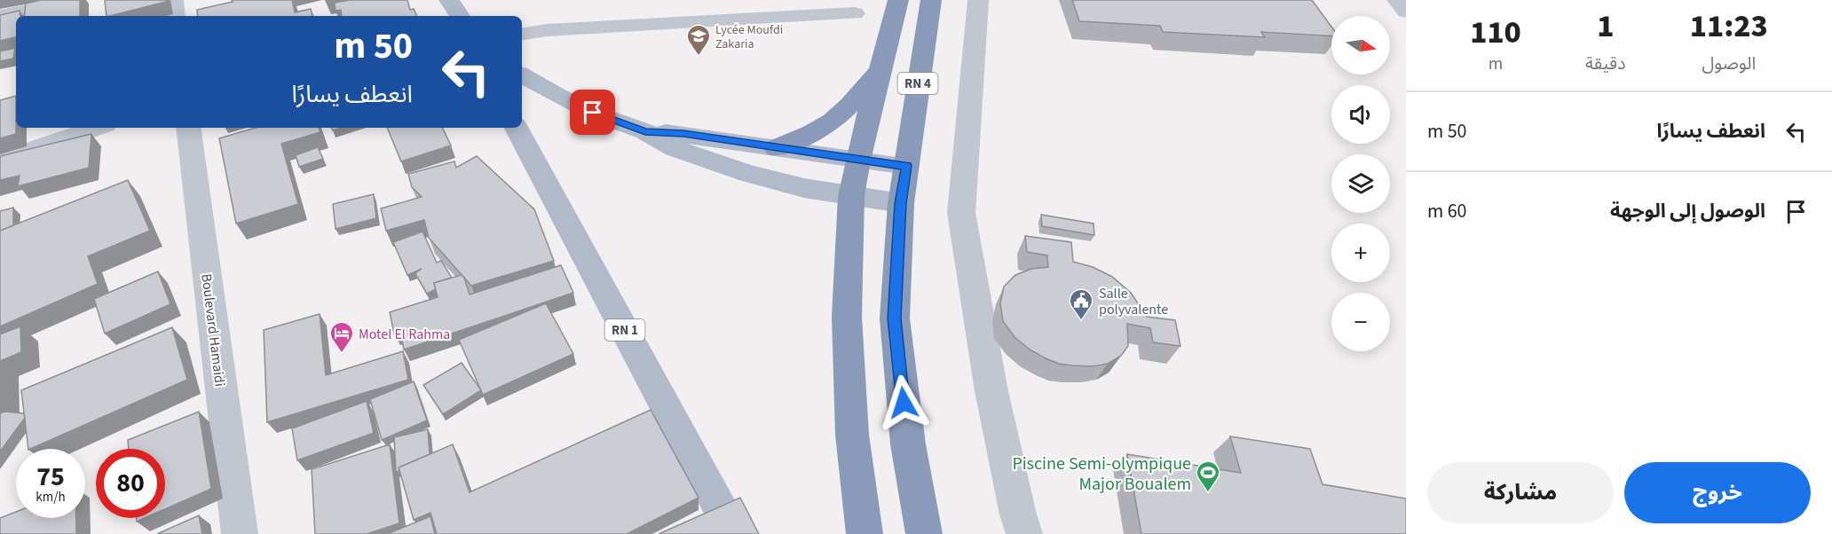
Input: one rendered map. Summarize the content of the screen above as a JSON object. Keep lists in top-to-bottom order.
{
  "streets": {
    "highway": ["RN 4"],
    "main road": ["RN 1"],
    "street": ["Boulevard Hamaidi"]
  },
  "places": {
    "school or university": ["Lycée Moufdi Zakaria"],
    "public building": ["Salle polyvalente"],
    "hotel": ["Motel El Rahma"],
    "sports": ["Piscine Semi-olympique Major Boualem"]
  },
  "north": "right",
  "page": {
    "eta": [
      "11:23",
      "الوصول",
      "1",
      "دقيقة",
      "110",
      "m"
    ],
    "map_buttons": ["+", "−"],
    "turn": ["50 m", "انعطف يسارًا"],
    "list": [
      {
        "name": "انعطف يسارًا",
        "value": "50 m"
      },
      {
        "name": "الوصول إلى الوجهة",
        "value": "60 m"
      }
    ],
    "speed": "75 km/h",
    "limit": "80",
    "buttons": ["خروج", "مشاركة"]
  }
}
